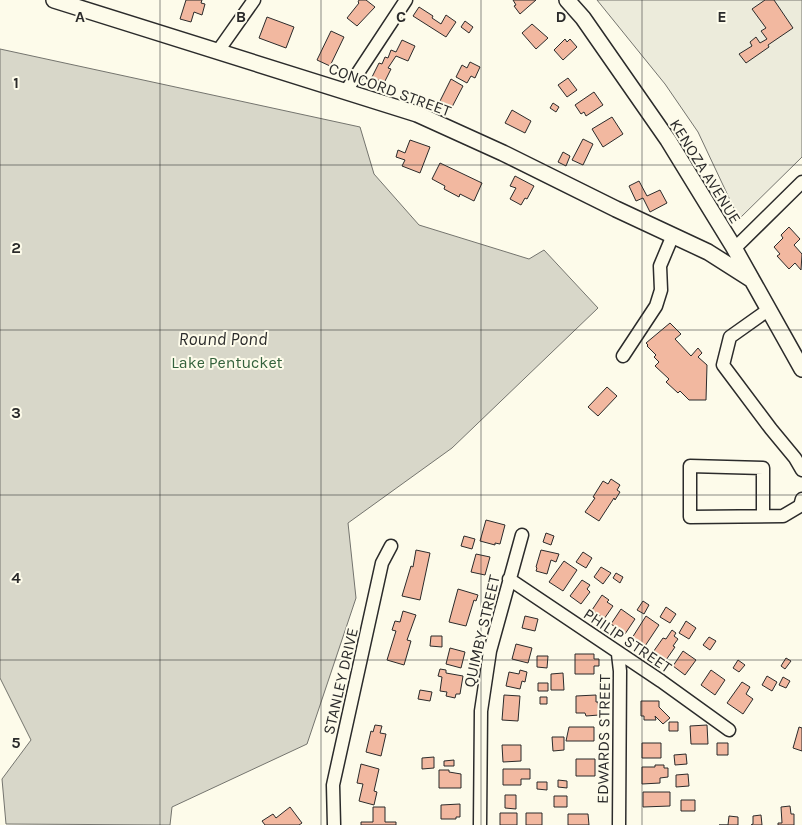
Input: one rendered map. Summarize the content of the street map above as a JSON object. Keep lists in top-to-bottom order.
{
  "streets": {
    "main road": ["CONCORD STREET", "KENOZA AVENUE"],
    "street": [
      "QUIMBY STREET",
      "PHILIP STREET",
      "STANLEY DRIVE",
      "EDWARDS STREET"
    ]
  },
  "crossings": [
    ["CONCORD STREET", "KENOZA AVENUE"],
    ["QUIMBY STREET", "PHILIP STREET"],
    ["PHILIP STREET", "EDWARDS STREET"]
  ],
  "water": ["Round Pond"],
  "parks": ["Lake Pentucket"],
  "grid": {
    "columns": [
      "A",
      "B",
      "C",
      "D",
      "E"
    ],
    "rows": [
      "1",
      "2",
      "3",
      "4",
      "5"
    ]
  }
}
